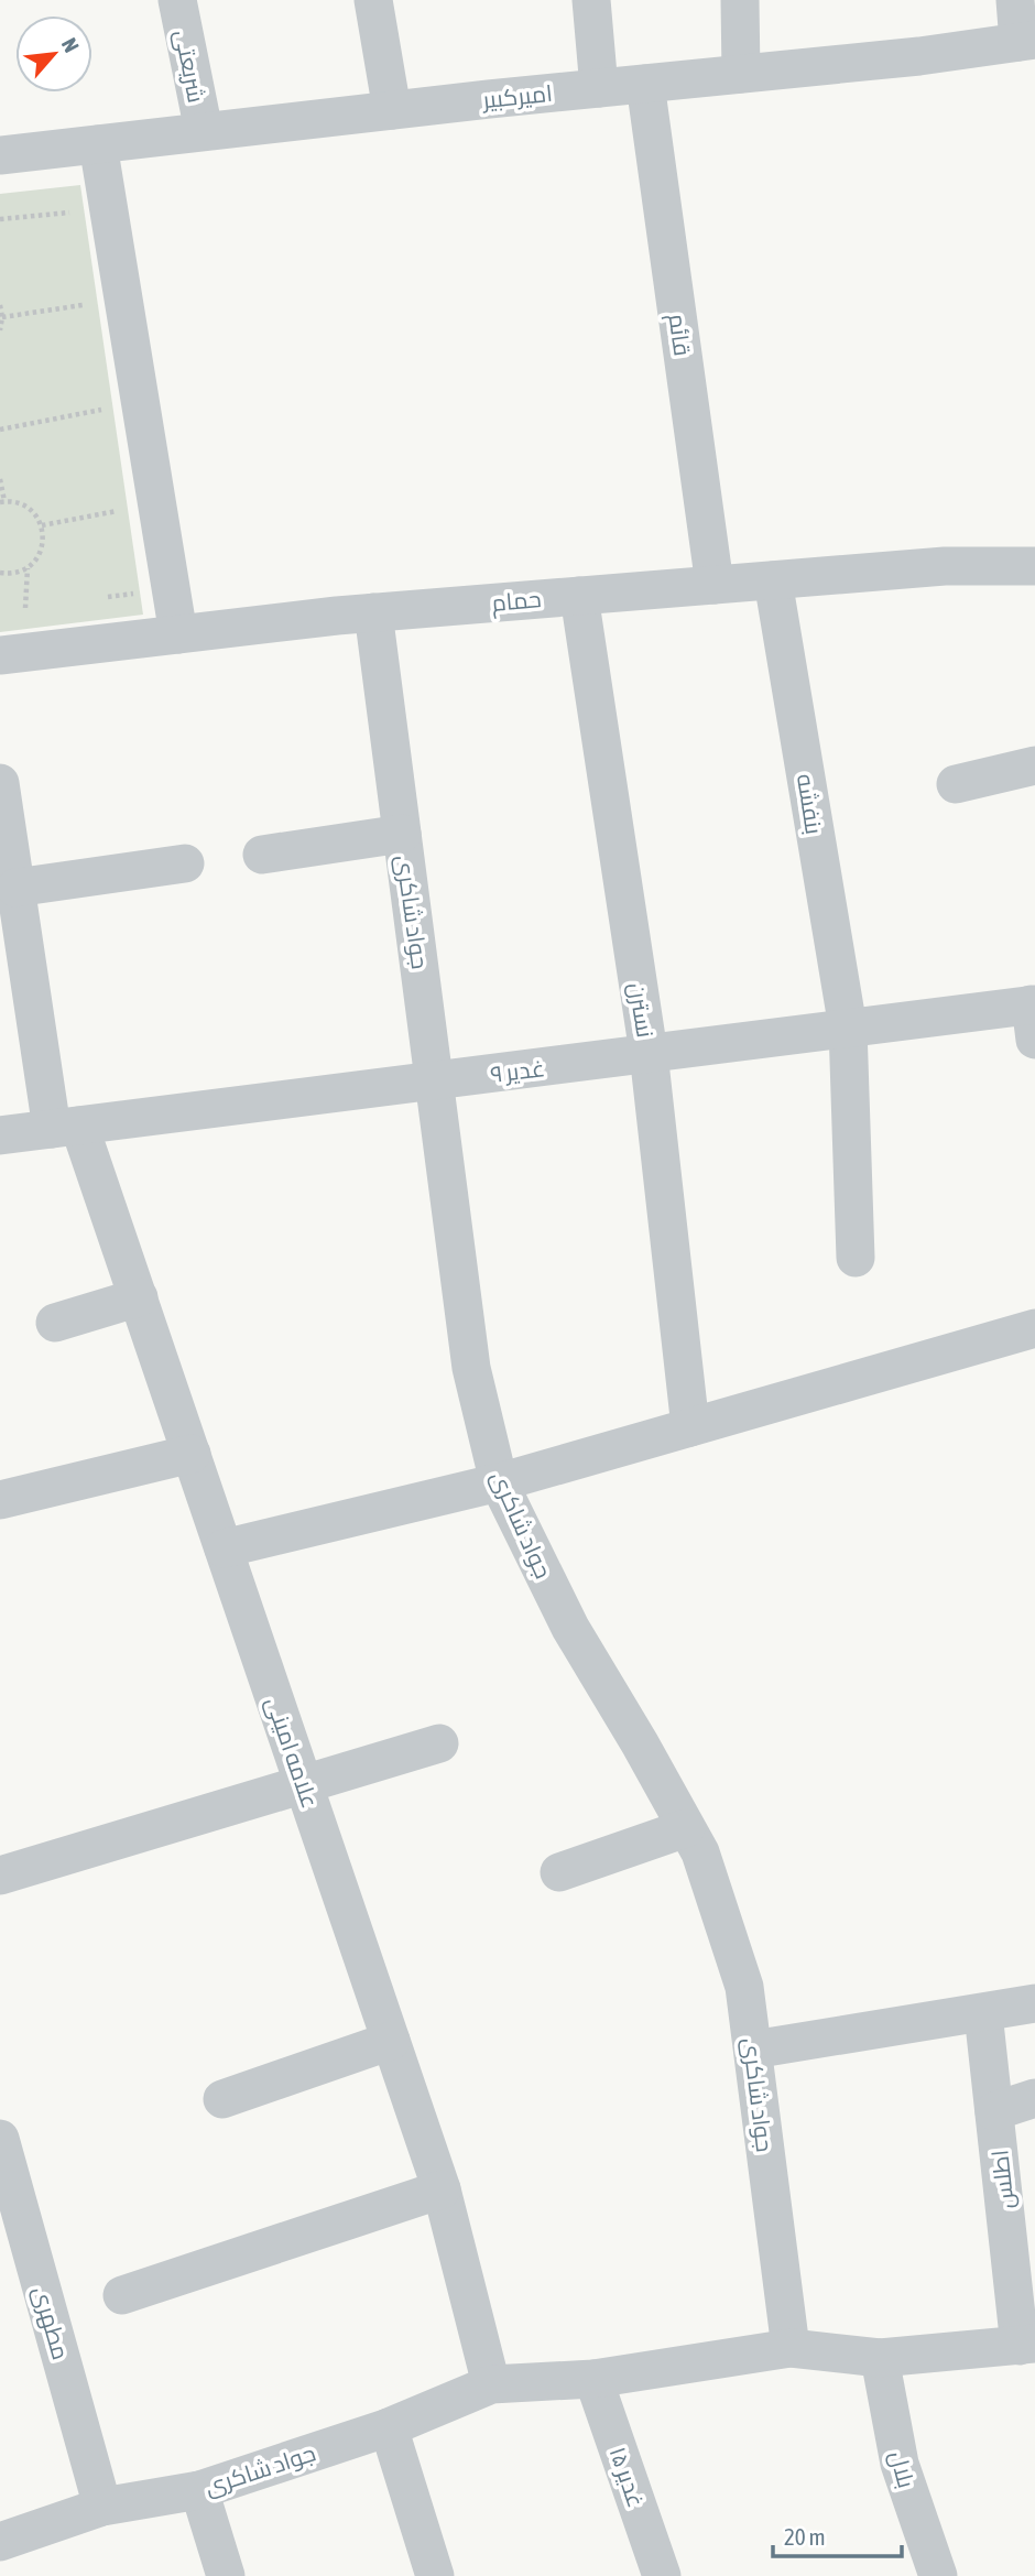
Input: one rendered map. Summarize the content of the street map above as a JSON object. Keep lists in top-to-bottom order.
{
  "streets": {
    "street": [
      "شریعتی",
      "امیرکبیر",
      "قائم",
      "حمام",
      "بنفشه",
      "جواد شاکری",
      "نسترن",
      "غدیر ۹",
      "علامه امینی",
      "اطلس",
      "مطهری",
      "بلال",
      "غدیر ۱۵"
    ]
  },
  "crossings": [
    ["شریعتی", "امیرکبیر"],
    ["امیرکبیر", "قائم"],
    ["قائم", "حمام"],
    ["حمام", "بنفشه"],
    ["حمام", "جواد شاکری"],
    ["حمام", "نسترن"],
    ["بنفشه", "غدیر ۹"],
    ["جواد شاکری", "غدیر ۹"],
    ["جواد شاکری", "علامه امینی"],
    ["جواد شاکری", "اطلس"],
    ["جواد شاکری", "مطهری"],
    ["جواد شاکری", "بلال"],
    ["جواد شاکری", "غدیر ۱۵"],
    ["نسترن", "غدیر ۹"],
    ["غدیر ۹", "علامه امینی"]
  ],
  "scale_bar": "20 m",
  "north": "top right"
}
